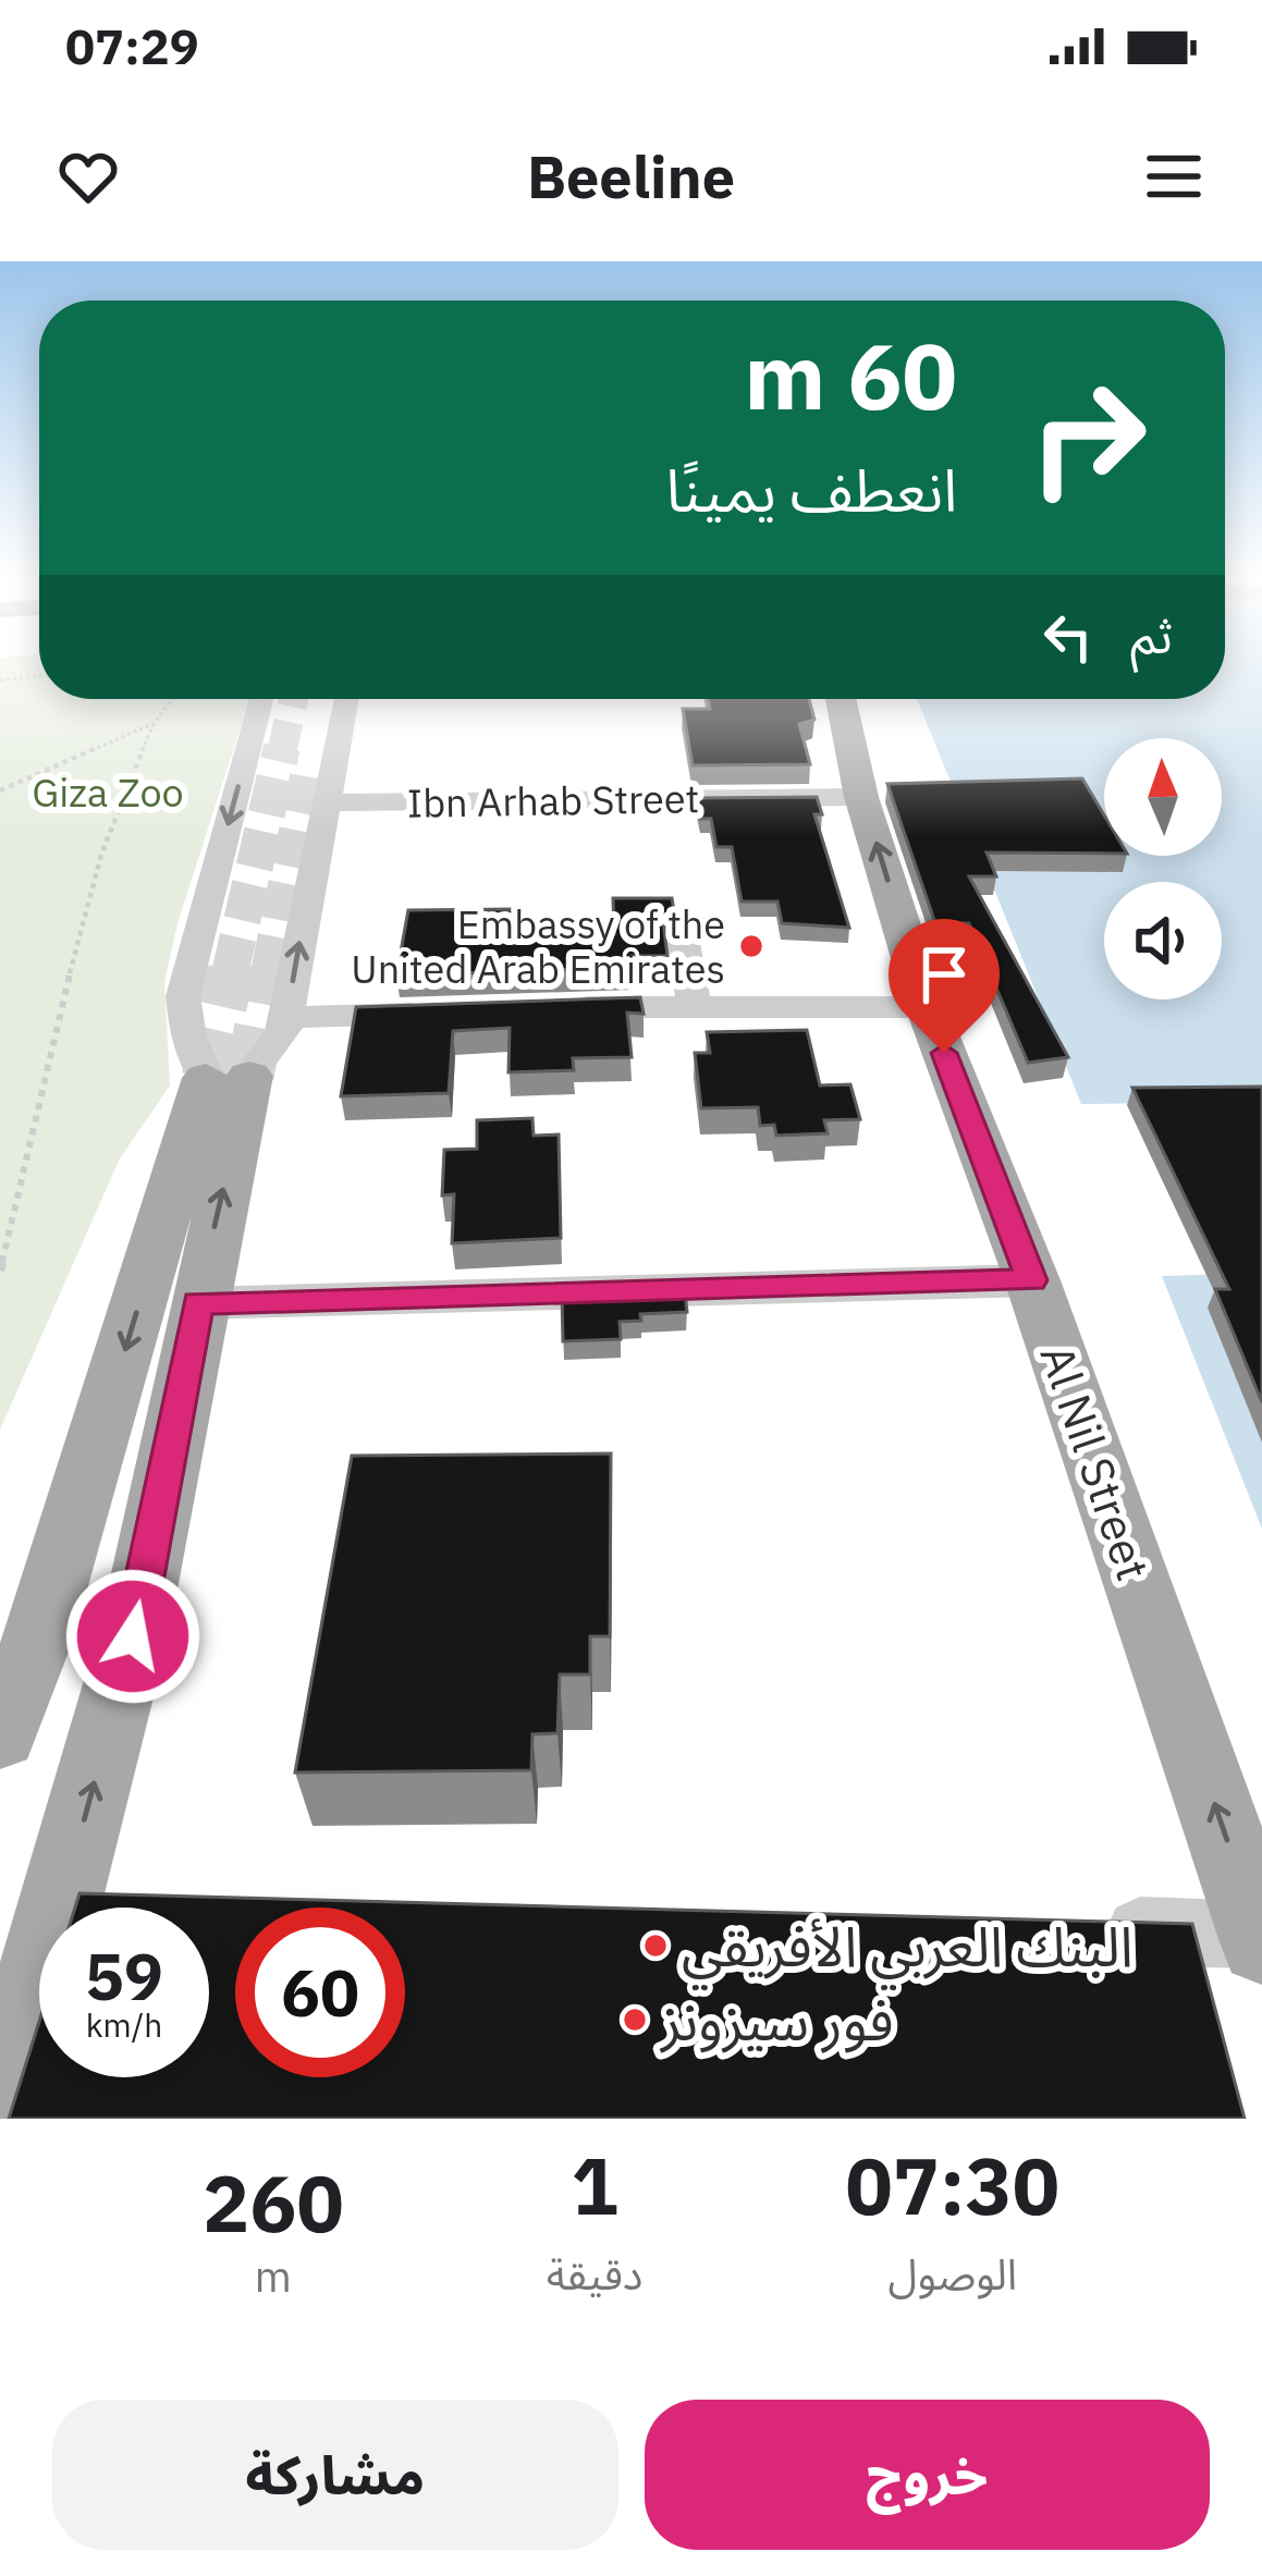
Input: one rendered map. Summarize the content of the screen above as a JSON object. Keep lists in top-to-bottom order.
{
  "streets": {
    "main road": ["Al Nil Street"],
    "street": ["Ibn Arhab Street"]
  },
  "crossings": [
    ["Ibn Arhab Street", "Al Nil Street"]
  ],
  "one_way": ["Al Nil Street"],
  "parks": ["Giza Zoo"],
  "places": ["Embassy of the United Arab Emirates", "البنك العربي الأفريقي", "فور سيزونز"],
  "north": "top",
  "page": {
    "status": "07:29",
    "header": "Beeline",
    "turn": ["60 m", "انعطف يمينًا"],
    "then": "ثم",
    "speed": "59 km/h",
    "limit": "60",
    "eta": [
      "07:30",
      "الوصول",
      "1",
      "دقيقة",
      "260",
      "m"
    ],
    "buttons": ["خروج", "مشاركة"]
  }
}
